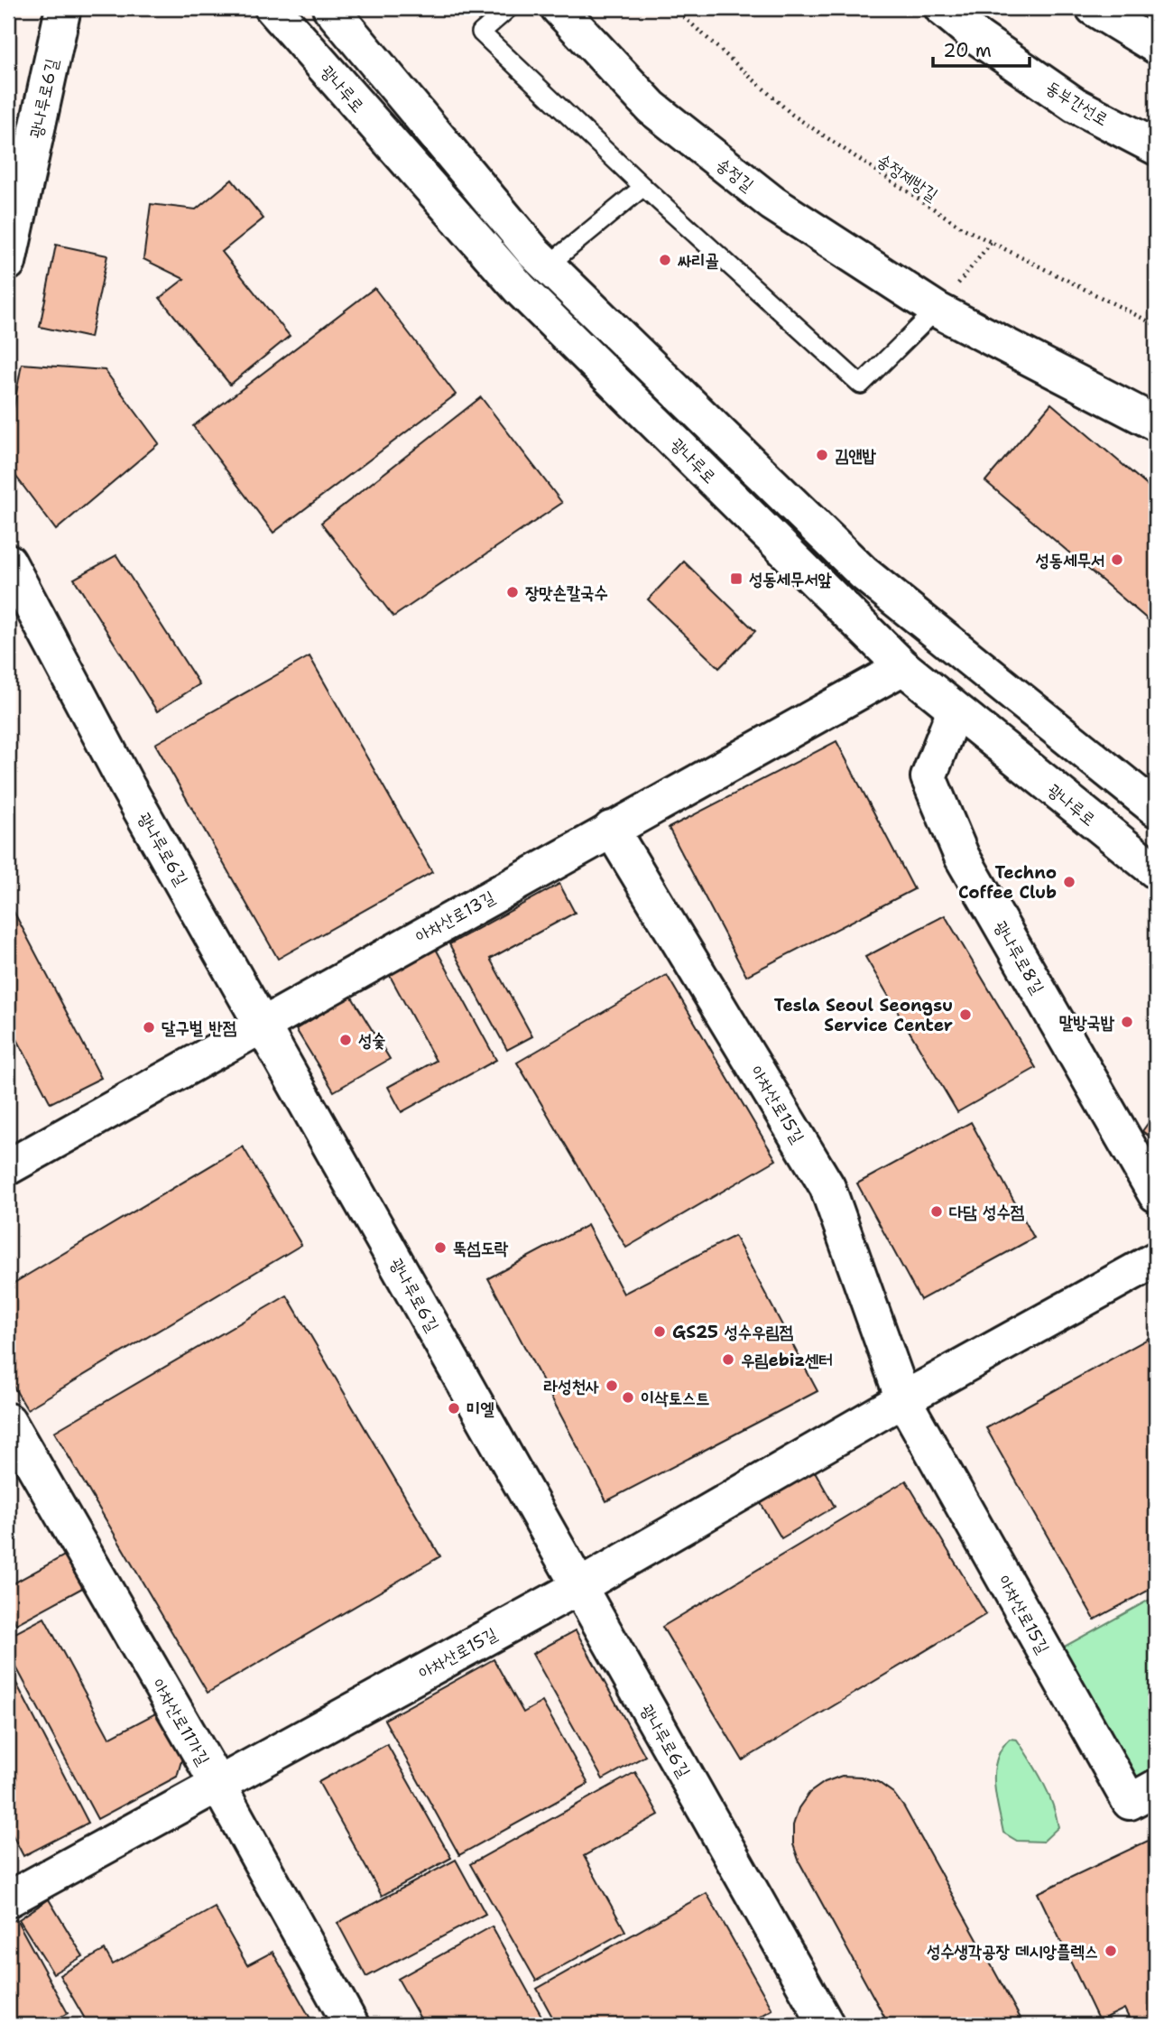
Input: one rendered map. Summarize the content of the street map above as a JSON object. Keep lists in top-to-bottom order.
{
  "streets": {
    "main road": [
      "광나루로",
      "광나루로6길",
      "동부간선로",
      "송정길",
      "아차산로13길",
      "광나루로8길",
      "아차산로15길",
      "아차산로11가길"
    ],
    "path": ["송정제방길"]
  },
  "crossings": [
    ["광나루로", "아차산로13길"],
    ["광나루로", "광나루로8길"],
    ["광나루로6길", "아차산로13길"],
    ["광나루로6길", "아차산로15길"],
    ["아차산로13길", "아차산로15길"],
    ["아차산로15길", "아차산로11가길"]
  ],
  "places": {
    "other": [
      "싸리골",
      "김앤밥",
      "성동세무서",
      "장맛손칼국수",
      "Techno Coffee Club",
      "Tesla Seoul Seongsu Service Center",
      "말방국밥",
      "달구벌 반점",
      "성숯",
      "다담 성수점",
      "뚝섬도락",
      "GS25 성수우림점",
      "우림ebiz센터",
      "라성천사",
      "이삭토스트",
      "미엘",
      "성수생각공장 데시앙플렉스"
    ],
    "transit": ["성동세무서앞"]
  },
  "scale_bar": "20 m"
}
